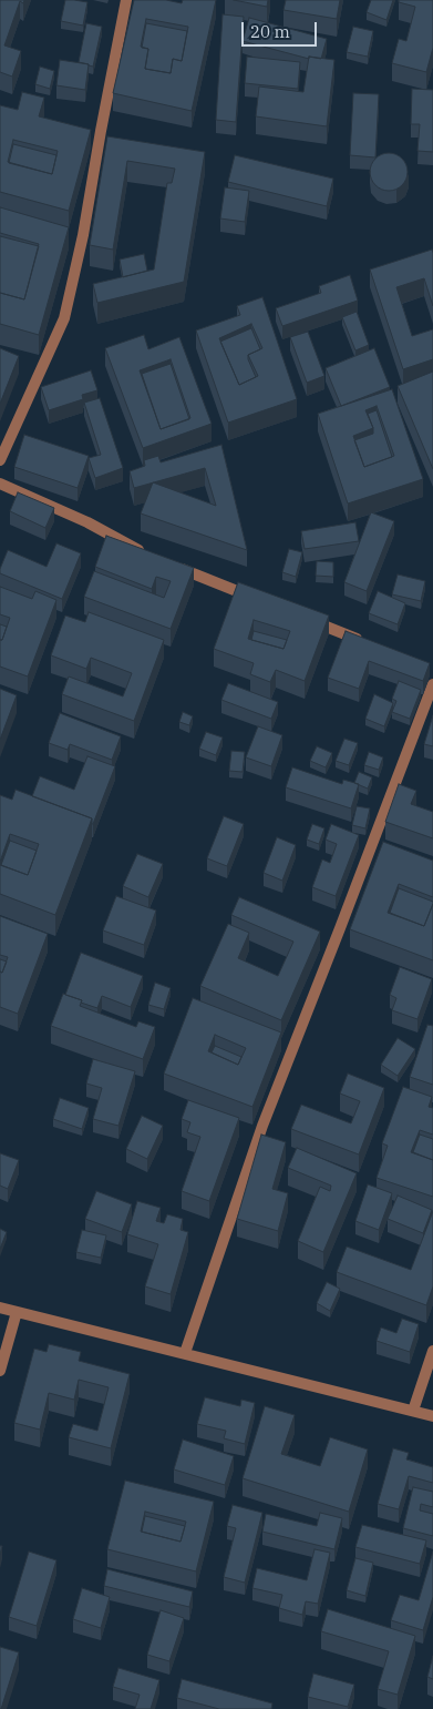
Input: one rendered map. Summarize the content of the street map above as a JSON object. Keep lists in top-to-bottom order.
{
  "scale_bar": "20 m"
}
